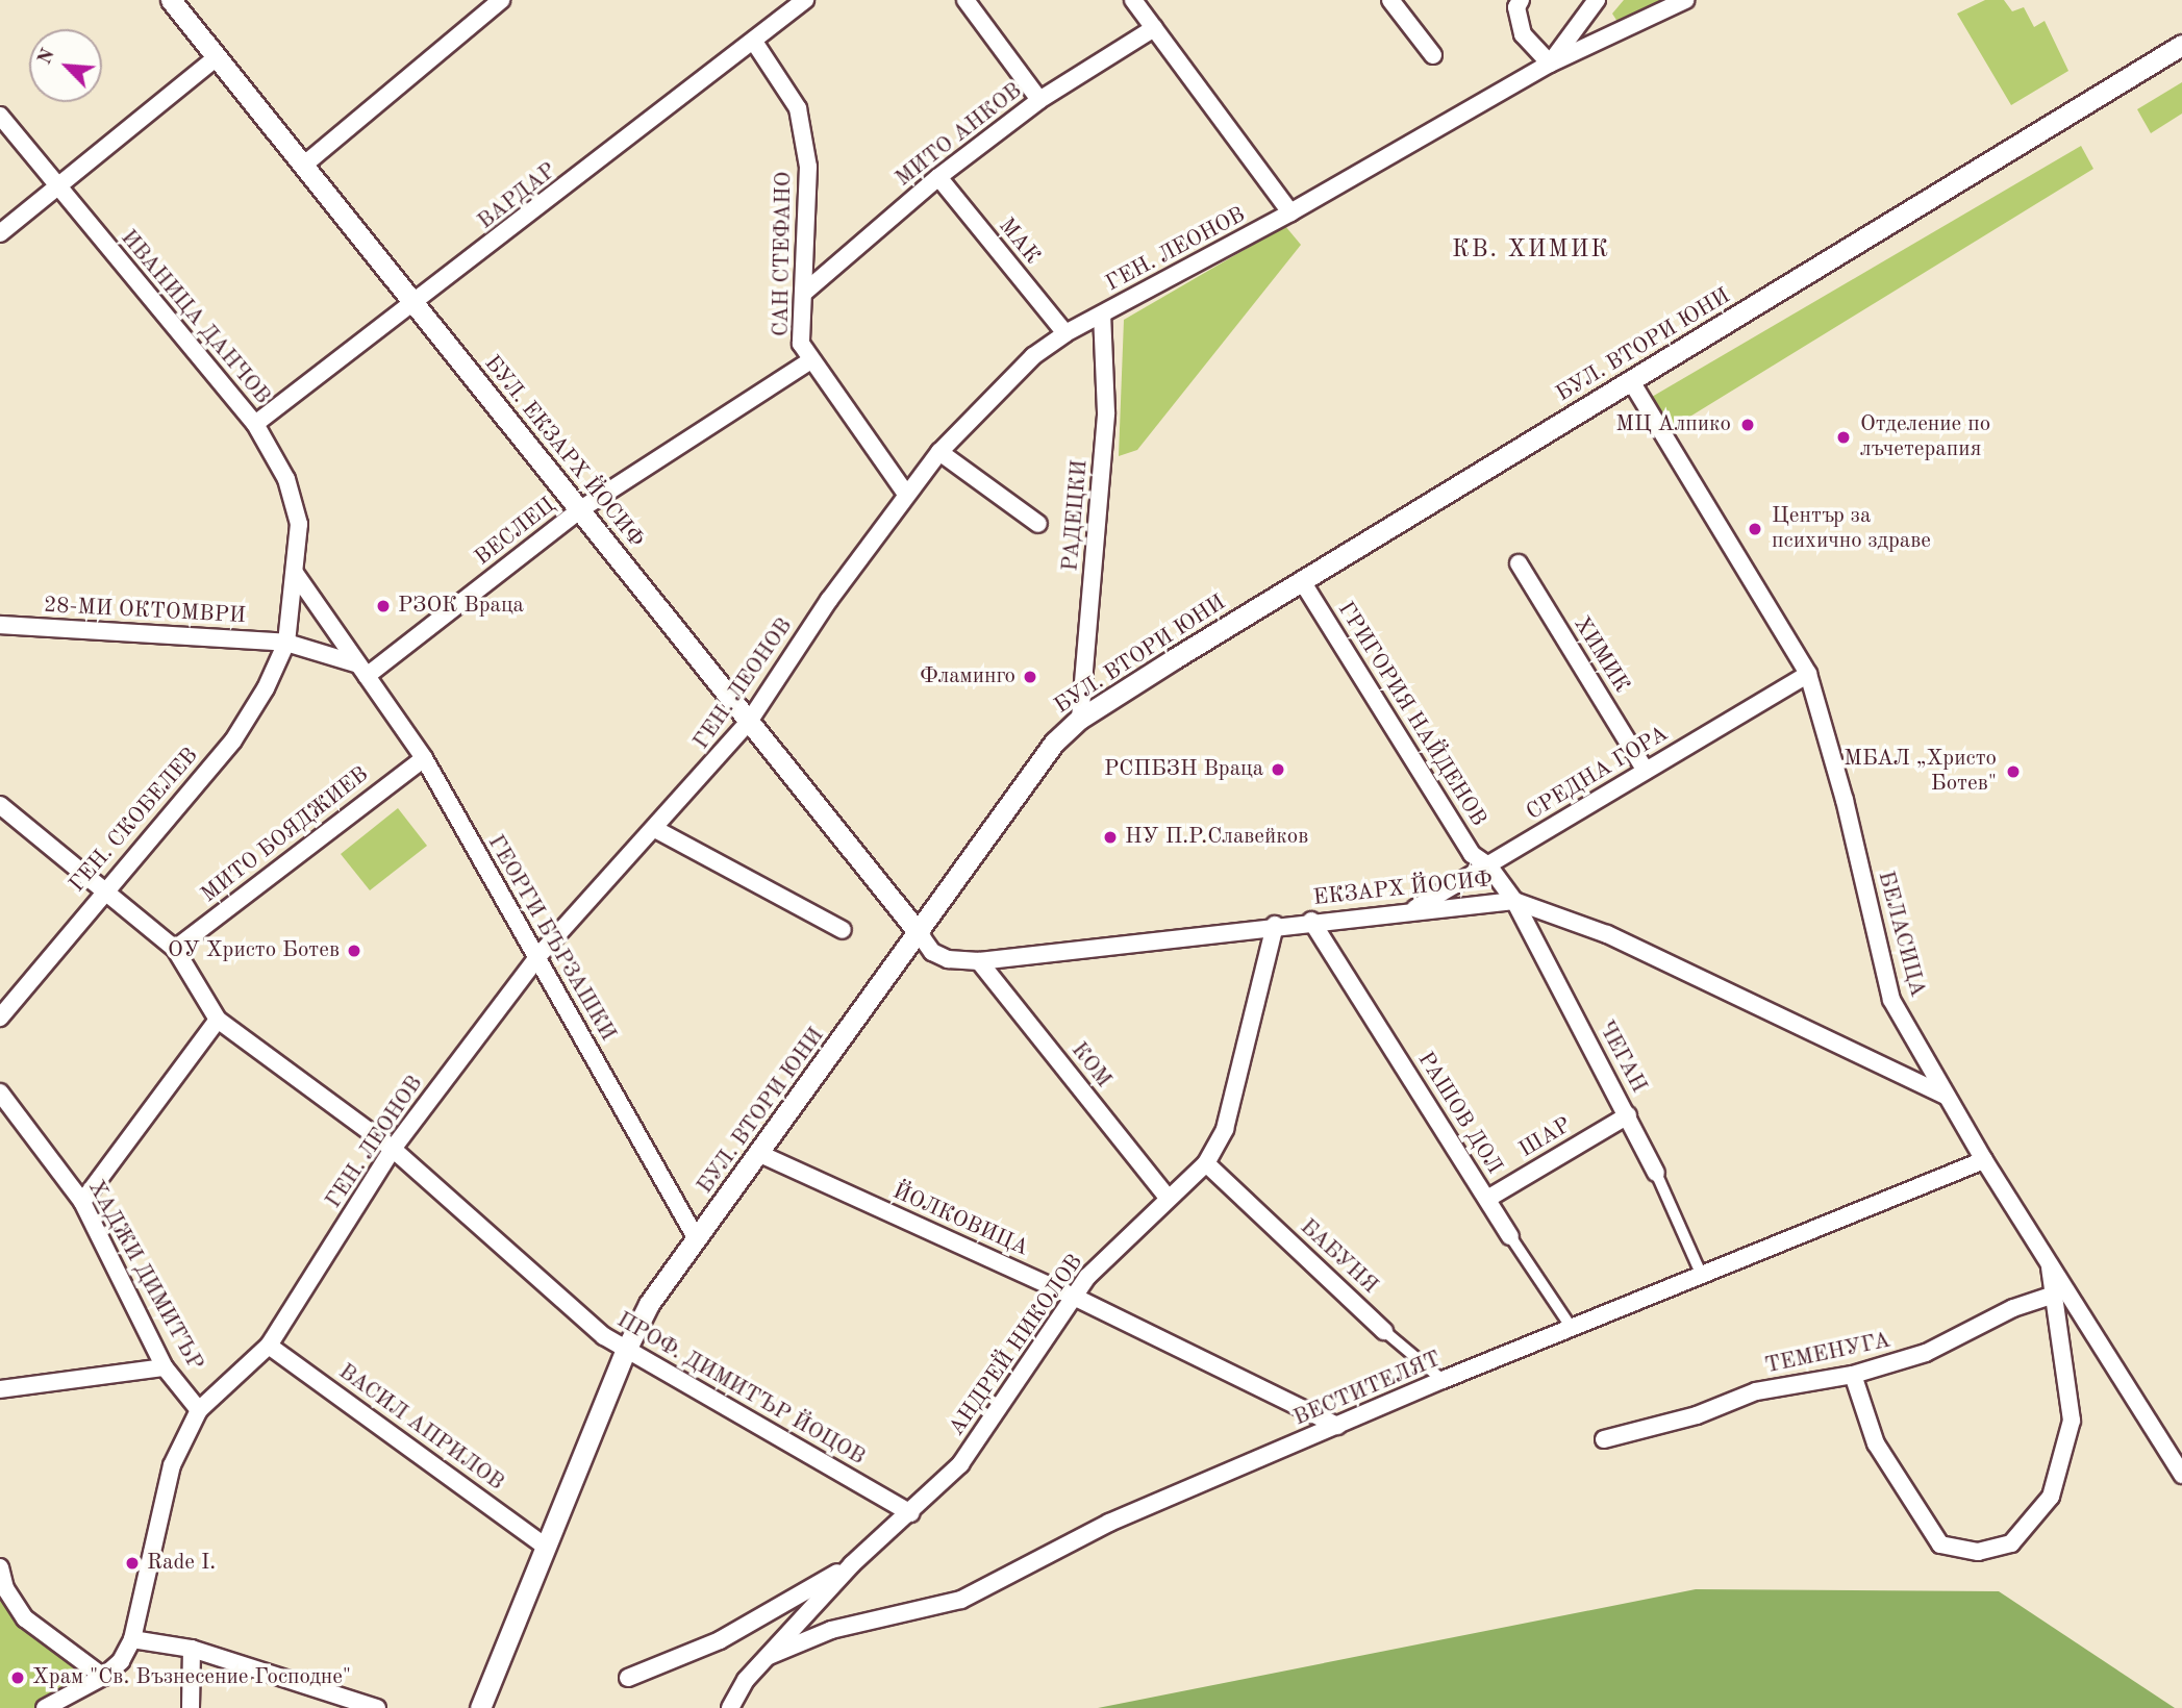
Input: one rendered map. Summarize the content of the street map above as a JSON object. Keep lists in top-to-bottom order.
{
  "streets": {
    "street": [
      "МИТО АНКОВ",
      "ВАРДАР",
      "МАК",
      "ГЕН. ЛЕОНОВ",
      "САН СТЕФАНО",
      "ИВАНИЦА ДАНЧОВ",
      "БУЛ. ВТОРИ ЮНИ",
      "БУЛ. ЕКЗАРХ ЙОСИФ",
      "РАДЕЦКИ",
      "ВЕСЛЕЦ",
      "28-МИ ОКТОМВРИ",
      "ХИМИК",
      "ГРИГОРИЯ НАЙДЕНОВ",
      "СРЕДНА ГОРА",
      "ГЕН. СКОБЕЛЕВ",
      "МИТО БОЯДЖИЕВ",
      "ЕКЗАРХ ЙОСИФ",
      "БЕЛАСИЦА",
      "ГЕОРГИ БЪРЗАШКИ",
      "ЧЕГАН",
      "КОМ",
      "РАШОВ ДОЛ",
      "ШАР",
      "ЙОЛКОВИЦА",
      "БАБУНЯ",
      "ХАДЖИ ДИМИТЪР",
      "АНДРЕЙ НИКОЛОВ",
      "ТЕМЕНУГА",
      "ПРОФ. ДИМИТЪР ЙОЦОВ",
      "ВЕСТИТЕЛЯТ",
      "ВАСИЛ АПРИЛОВ"
    ]
  },
  "crossings": [
    ["МИТО АНКОВ", "МАК"],
    ["МИТО АНКОВ", "САН СТЕФАНО"],
    ["ВАРДАР", "САН СТЕФАНО"],
    ["ВАРДАР", "ИВАНИЦА ДАНЧОВ"],
    ["ВАРДАР", "БУЛ. ЕКЗАРХ ЙОСИФ"],
    ["МАК", "ГЕН. ЛЕОНОВ"],
    ["ГЕН. ЛЕОНОВ", "САН СТЕФАНО"],
    ["ГЕН. ЛЕОНОВ", "БУЛ. ЕКЗАРХ ЙОСИФ"],
    ["ГЕН. ЛЕОНОВ", "РАДЕЦКИ"],
    ["ГЕН. ЛЕОНОВ", "ГЕОРГИ БЪРЗАШКИ"],
    ["ГЕН. ЛЕОНОВ", "ХАДЖИ ДИМИТЪР"],
    ["ГЕН. ЛЕОНОВ", "ПРОФ. ДИМИТЪР ЙОЦОВ"],
    ["ГЕН. ЛЕОНОВ", "ВАСИЛ АПРИЛОВ"],
    ["САН СТЕФАНО", "ВЕСЛЕЦ"],
    ["ИВАНИЦА ДАНЧОВ", "28-МИ ОКТОМВРИ"],
    ["ИВАНИЦА ДАНЧОВ", "ГЕН. СКОБЕЛЕВ"],
    ["ИВАНИЦА ДАНЧОВ", "ГЕОРГИ БЪРЗАШКИ"],
    ["БУЛ. ВТОРИ ЮНИ", "БУЛ. ЕКЗАРХ ЙОСИФ"],
    ["БУЛ. ВТОРИ ЮНИ", "РАДЕЦКИ"],
    ["БУЛ. ВТОРИ ЮНИ", "ГРИГОРИЯ НАЙДЕНОВ"],
    ["БУЛ. ВТОРИ ЮНИ", "ЕКЗАРХ ЙОСИФ"],
    ["БУЛ. ВТОРИ ЮНИ", "БЕЛАСИЦА"],
    ["БУЛ. ВТОРИ ЮНИ", "ГЕОРГИ БЪРЗАШКИ"],
    ["БУЛ. ВТОРИ ЮНИ", "ЙОЛКОВИЦА"],
    ["БУЛ. ВТОРИ ЮНИ", "ПРОФ. ДИМИТЪР ЙОЦОВ"],
    ["БУЛ. ВТОРИ ЮНИ", "ВАСИЛ АПРИЛОВ"],
    ["БУЛ. ЕКЗАРХ ЙОСИФ", "ВЕСЛЕЦ"],
    ["БУЛ. ЕКЗАРХ ЙОСИФ", "ЕКЗАРХ ЙОСИФ"],
    ["ВЕСЛЕЦ", "28-МИ ОКТОМВРИ"],
    ["ВЕСЛЕЦ", "ГЕОРГИ БЪРЗАШКИ"],
    ["28-МИ ОКТОМВРИ", "ГЕН. СКОБЕЛЕВ"],
    ["28-МИ ОКТОМВРИ", "ГЕОРГИ БЪРЗАШКИ"],
    ["ХИМИК", "СРЕДНА ГОРА"],
    ["ГРИГОРИЯ НАЙДЕНОВ", "СРЕДНА ГОРА"],
    ["ГРИГОРИЯ НАЙДЕНОВ", "ЧЕГАН"],
    ["СРЕДНА ГОРА", "ЕКЗАРХ ЙОСИФ"],
    ["СРЕДНА ГОРА", "БЕЛАСИЦА"],
    ["СРЕДНА ГОРА", "ЧЕГАН"],
    ["МИТО БОЯДЖИЕВ", "ГЕОРГИ БЪРЗАШКИ"],
    ["ЕКЗАРХ ЙОСИФ", "БЕЛАСИЦА"],
    ["ЕКЗАРХ ЙОСИФ", "ЧЕГАН"],
    ["ЕКЗАРХ ЙОСИФ", "КОМ"],
    ["ЕКЗАРХ ЙОСИФ", "РАШОВ ДОЛ"],
    ["ЕКЗАРХ ЙОСИФ", "АНДРЕЙ НИКОЛОВ"],
    ["БЕЛАСИЦА", "ВЕСТИТЕЛЯТ"],
    ["ЧЕГАН", "ШАР"],
    ["ЧЕГАН", "ВЕСТИТЕЛЯТ"],
    ["КОМ", "АНДРЕЙ НИКОЛОВ"],
    ["РАШОВ ДОЛ", "ШАР"],
    ["РАШОВ ДОЛ", "ВЕСТИТЕЛЯТ"],
    ["ЙОЛКОВИЦА", "АНДРЕЙ НИКОЛОВ"],
    ["ЙОЛКОВИЦА", "ВЕСТИТЕЛЯТ"],
    ["БАБУНЯ", "АНДРЕЙ НИКОЛОВ"],
    ["БАБУНЯ", "ВЕСТИТЕЛЯТ"],
    ["АНДРЕЙ НИКОЛОВ", "ПРОФ. ДИМИТЪР ЙОЦОВ"],
    ["АНДРЕЙ НИКОЛОВ", "ВЕСТИТЕЛЯТ"]
  ],
  "districts": ["КВ. ХИМИК"],
  "places": [
    "МЦ Алпико",
    "Отделение по лъчетерапия",
    "Център за психично здраве",
    "РЗОК Враца",
    "Фламинго",
    "РСПБЗН Враца",
    "МБАЛ „Христо Ботев\"",
    "НУ П.Р.Славейков",
    "ОУ Христо Ботев",
    "Rade I.",
    "Храм \"Св. Възнесение Господне\""
  ],
  "north": "top left"
}
